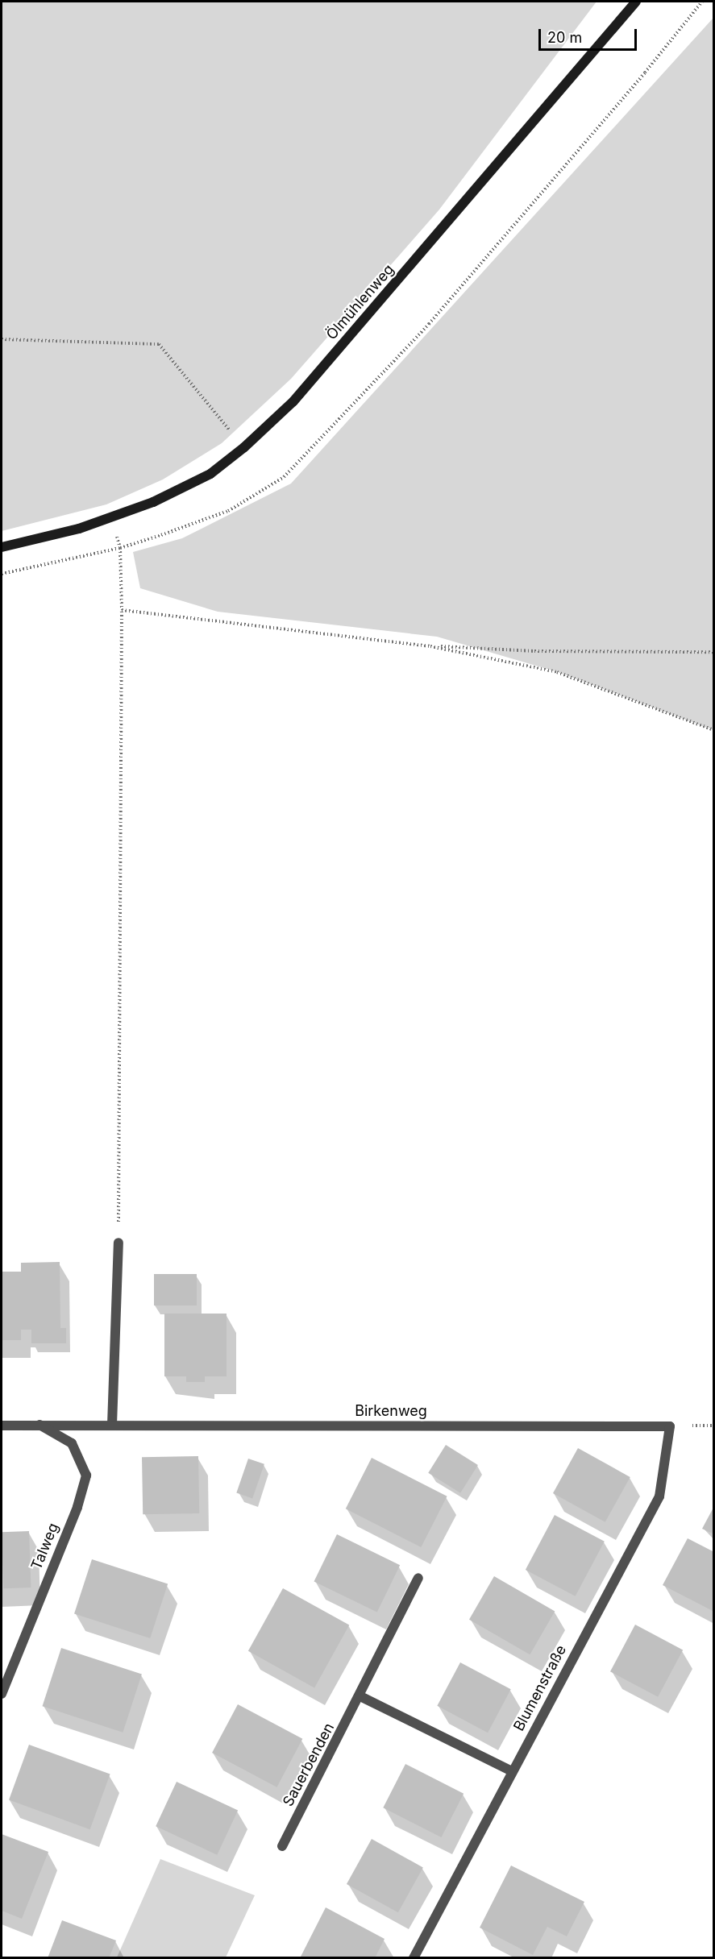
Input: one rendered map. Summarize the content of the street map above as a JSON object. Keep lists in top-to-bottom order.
{
  "streets": {
    "main road": ["Ölmühlenweg"],
    "street": [
      "Birkenweg",
      "Talweg",
      "Blumenstraße",
      "Sauerbenden"
    ]
  },
  "crossings": [
    ["Birkenweg", "Talweg"],
    ["Birkenweg", "Blumenstraße"]
  ],
  "scale_bar": "20 m"
}
